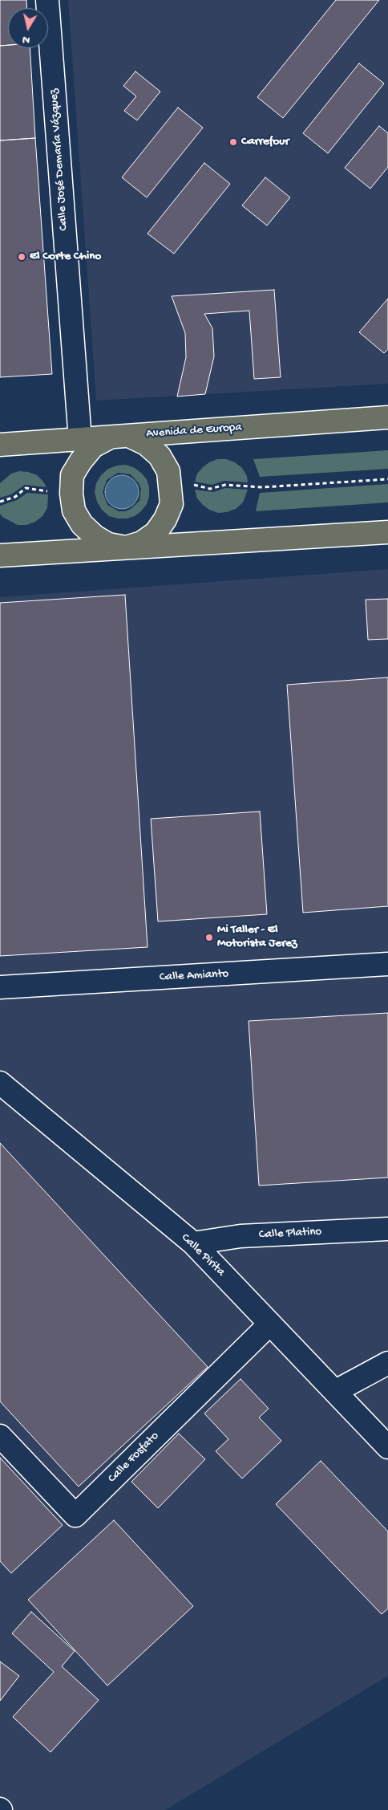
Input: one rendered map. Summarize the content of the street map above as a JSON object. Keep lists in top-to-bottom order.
{
  "streets": {
    "main road": ["Avenida de Europa"],
    "street": [
      "Calle José Demaría Vázquez",
      "Calle Amianto",
      "Calle Platino",
      "Calle Pirita",
      "Calle Fosfato"
    ]
  },
  "crossings": [
    ["Calle José Demaría Vázquez", "Avenida de Europa"],
    ["Calle Platino", "Calle Pirita"],
    ["Calle Pirita", "Calle Fosfato"]
  ],
  "places": ["Carrefour", "El Corte Chino", "Mi Taller - El Motorista Jerez"],
  "north": "bottom"
}
